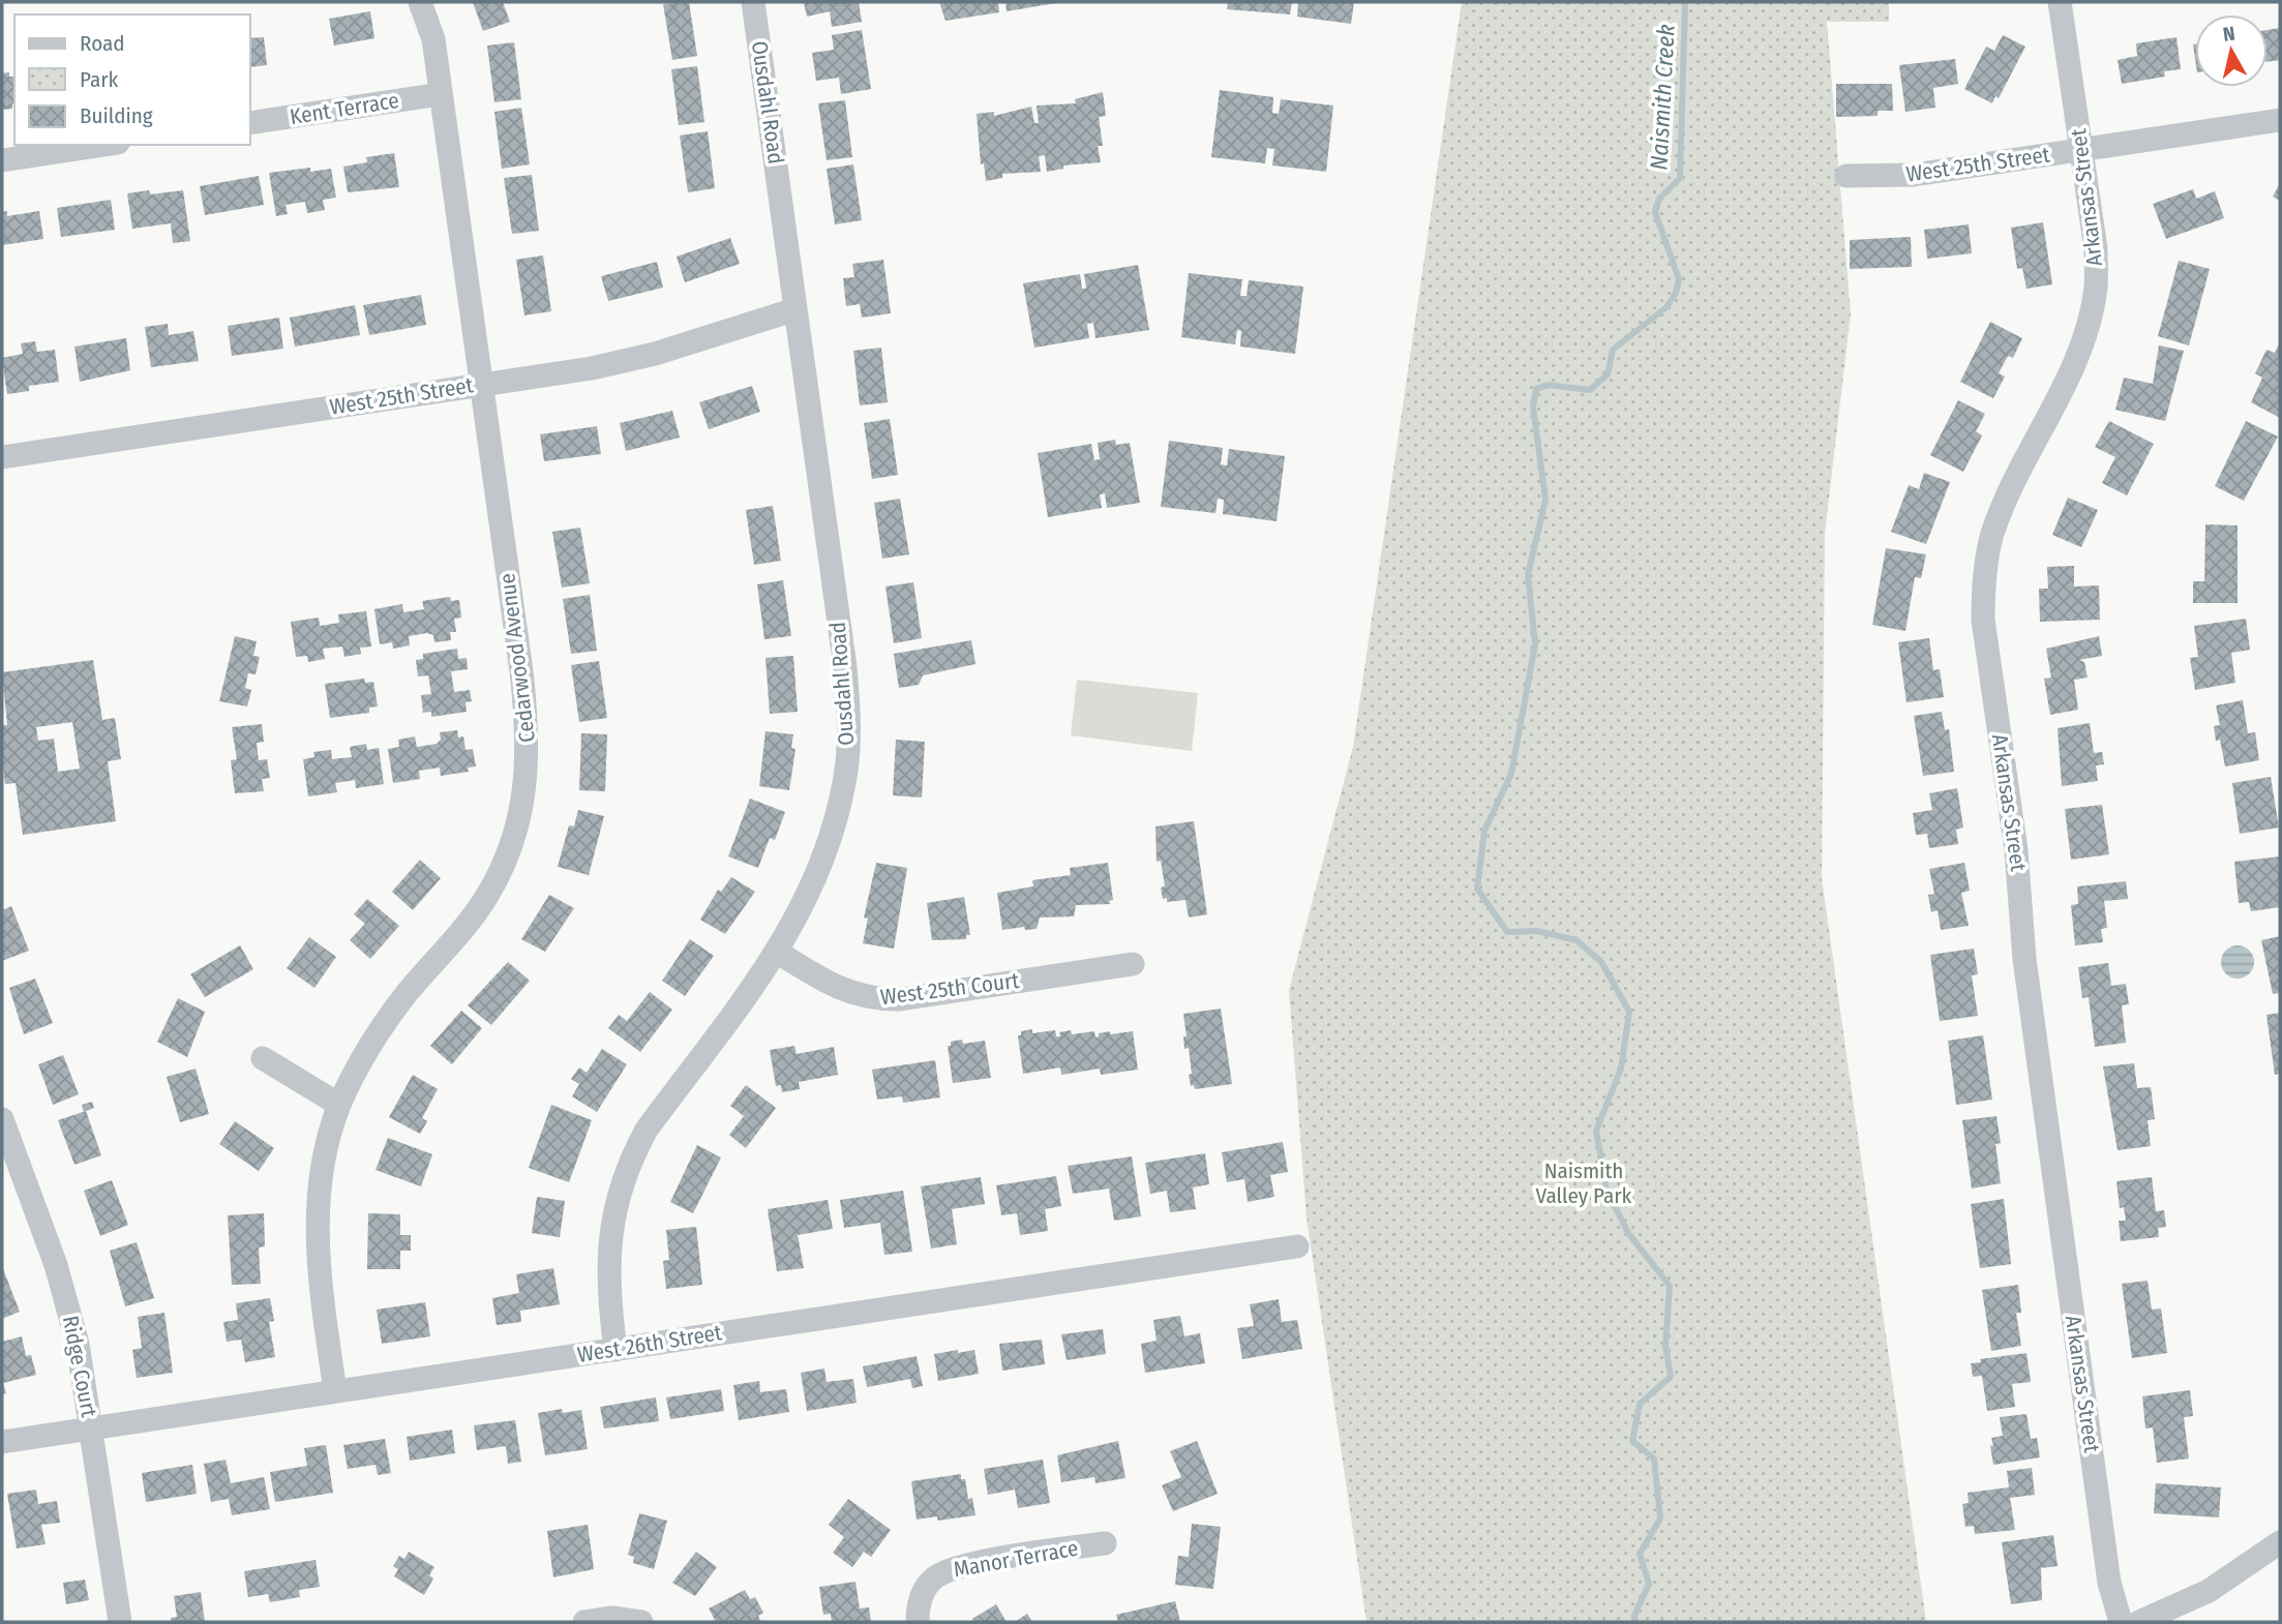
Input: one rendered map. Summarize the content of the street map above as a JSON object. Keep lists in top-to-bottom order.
{
  "streets": {
    "street": [
      "Ousdahl Road",
      "Kent Terrace",
      "West 25th Street",
      "Arkansas Street",
      "Cedarwood Avenue",
      "West 25th Court",
      "West 26th Street",
      "Ridge Court",
      "Manor Terrace"
    ]
  },
  "crossings": [
    ["Ousdahl Road", "West 25th Street"],
    ["Ousdahl Road", "West 25th Court"],
    ["Ousdahl Road", "West 26th Street"],
    ["Kent Terrace", "Cedarwood Avenue"],
    ["West 25th Street", "Arkansas Street"],
    ["West 25th Street", "Cedarwood Avenue"],
    ["Cedarwood Avenue", "West 26th Street"],
    ["West 26th Street", "Ridge Court"]
  ],
  "water": ["Naismith Creek"],
  "parks": ["Naismith Valley Park"],
  "legend": ["Road", "Park", "Building"],
  "north": "top"
}
